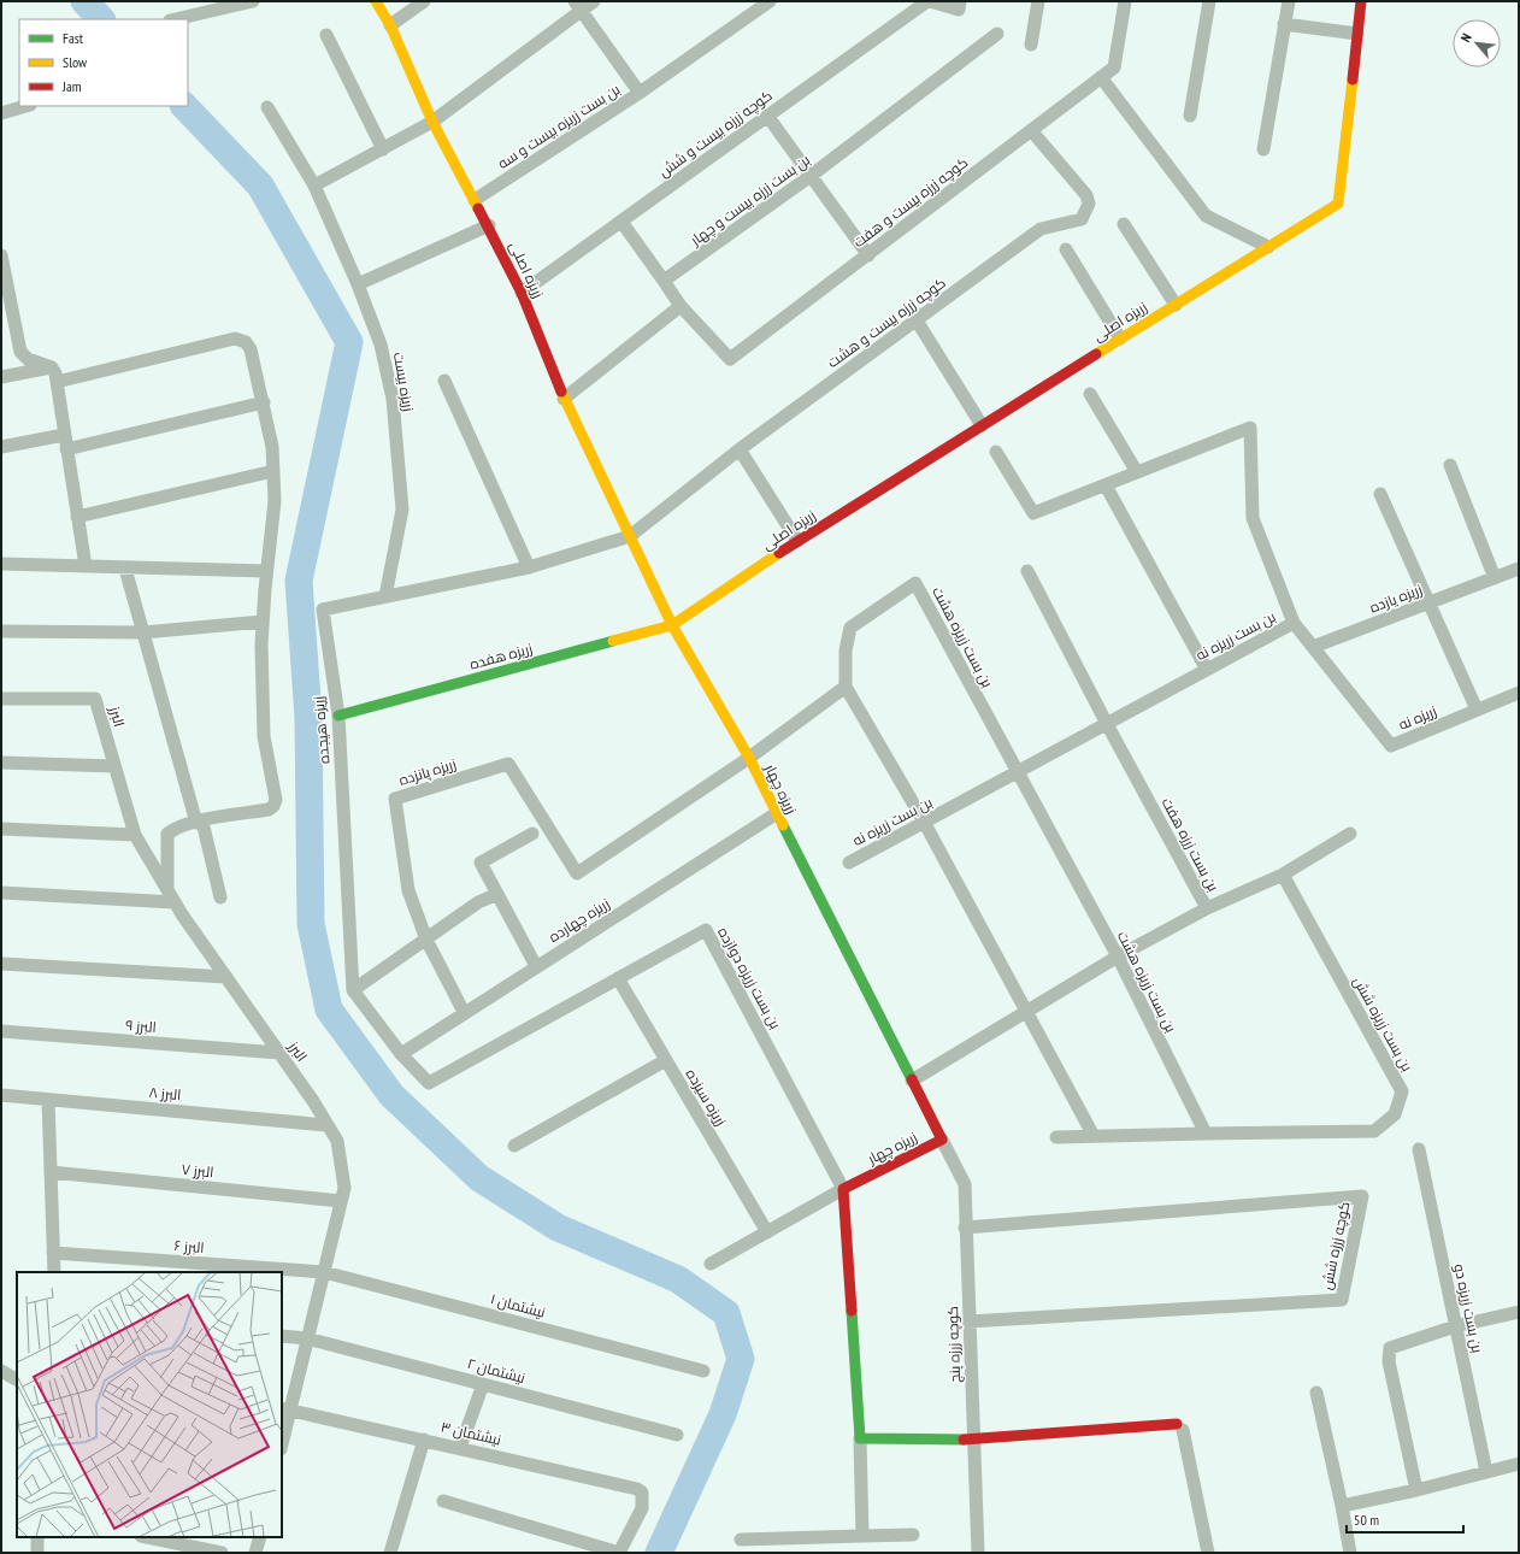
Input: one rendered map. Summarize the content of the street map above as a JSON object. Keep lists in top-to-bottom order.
{
  "streets": {
    "street": [
      "بن بست زریزه بیست و سه",
      "کوچه زرزه بیست و شش",
      "بن بست زرزه بیست و چهار",
      "کوچه زرزه بیست و هفت",
      "زریزه اصلی",
      "کوچه زرزه بیست و هشت",
      "زریزه بیست",
      "زریزه یازده",
      "بن بست زریزه نه",
      "بن بست زریزه هشت",
      "زریزه هفده",
      "البرز",
      "زریزه نه",
      "زریزه هیجده",
      "زریزه پانزده",
      "زریزه چهار",
      "بن بست زرزه هفت",
      "زریزه چهارده",
      "بن بست زریزه دوازده",
      "بن بست زریزه شش",
      "البرز ۹",
      "البرز ۸",
      "زریزه سیزده",
      "البرز ۷",
      "کوچه زرزه شش",
      "البرز ۶",
      "نيشتمان ۱",
      "بن بست زریزه دو",
      "کوچه زرزه پنج",
      "نيشتمان ۲",
      "نيشتمان ۳"
    ]
  },
  "crossings": [
    ["بن بست زریزه بیست و سه", "زریزه اصلی"],
    ["کوچه زرزه بیست و شش", "زریزه اصلی"],
    ["کوچه زرزه بیست و هفت", "کوچه زرزه بیست و هشت"],
    ["زریزه اصلی", "کوچه زرزه بیست و هشت"],
    ["زریزه اصلی", "زریزه هفده"],
    ["زریزه اصلی", "زریزه هیجده"],
    ["زریزه اصلی", "زریزه چهار"],
    ["کوچه زرزه بیست و هشت", "زریزه هیجده"],
    ["زریزه بیست", "زریزه هیجده"],
    ["زریزه یازده", "زریزه نه"],
    ["بن بست زریزه نه", "بن بست زریزه هشت"],
    ["بن بست زریزه نه", "بن بست زرزه هفت"],
    ["بن بست زریزه هشت", "بن بست زرزه هفت"],
    ["بن بست زریزه هشت", "بن بست زریزه شش"],
    ["زریزه هفده", "زریزه هیجده"],
    ["زریزه هفده", "زریزه چهار"],
    ["البرز", "البرز ۹"],
    ["البرز", "البرز ۸"],
    ["البرز", "البرز ۷"],
    ["البرز", "البرز ۶"],
    ["البرز", "نيشتمان ۱"],
    ["البرز", "نيشتمان ۲"],
    ["البرز", "نيشتمان ۳"],
    ["زریزه هیجده", "بن بست زریزه دوازده"],
    ["زریزه پانزده", "زریزه چهار"],
    ["زریزه پانزده", "زریزه چهارده"],
    ["زریزه چهار", "بن بست زرزه هفت"],
    ["زریزه چهار", "زریزه چهارده"],
    ["زریزه چهار", "بن بست زریزه دوازده"],
    ["زریزه چهار", "کوچه زرزه پنج"],
    ["زریزه چهارده", "بن بست زریزه دوازده"],
    ["بن بست زریزه دوازده", "زریزه سیزده"],
    ["کوچه زرزه شش", "کوچه زرزه پنج"],
    ["البرز ۶", "نيشتمان ۱"]
  ],
  "legend": ["Fast", "Slow", "Jam"],
  "scale_bar": "50 m",
  "north": "top left"
}
